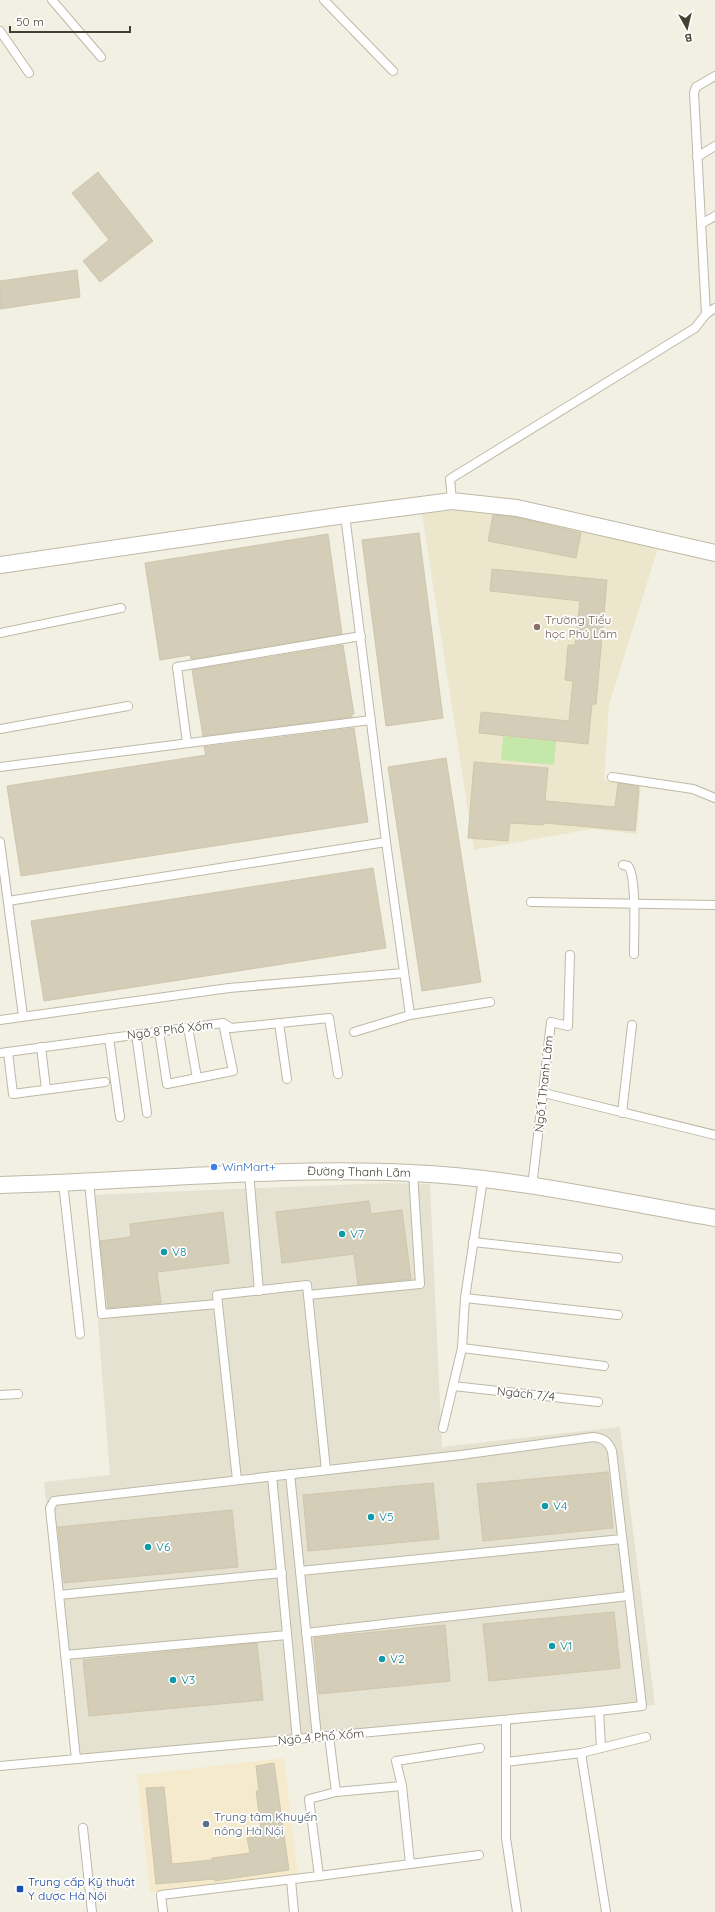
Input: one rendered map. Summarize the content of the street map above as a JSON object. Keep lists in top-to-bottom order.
{
  "streets": {
    "street": ["Đường Thanh Lãm"],
    "lane": [
      "Ngõ 8 Phố Xốm",
      "Ngõ 1 Thanh Lãm",
      "Ngách 7/4",
      "Ngõ 4 Phố Xốm"
    ]
  },
  "crossings": [
    ["Ngõ 1 Thanh Lãm", "Đường Thanh Lãm"]
  ],
  "places": {
    "other": [
      "Trường Tiểu học Phú Lãm",
      "WinMart+",
      "V7",
      "V8",
      "V4",
      "V5",
      "V6",
      "V1",
      "V2",
      "V3",
      "Trung tâm Khuyến nông Hà Nội"
    ],
    "transit": ["Trung cấp Kỹ thuật Y dược Hà Nội"]
  },
  "scale_bar": "50 m",
  "north": "bottom"
}
